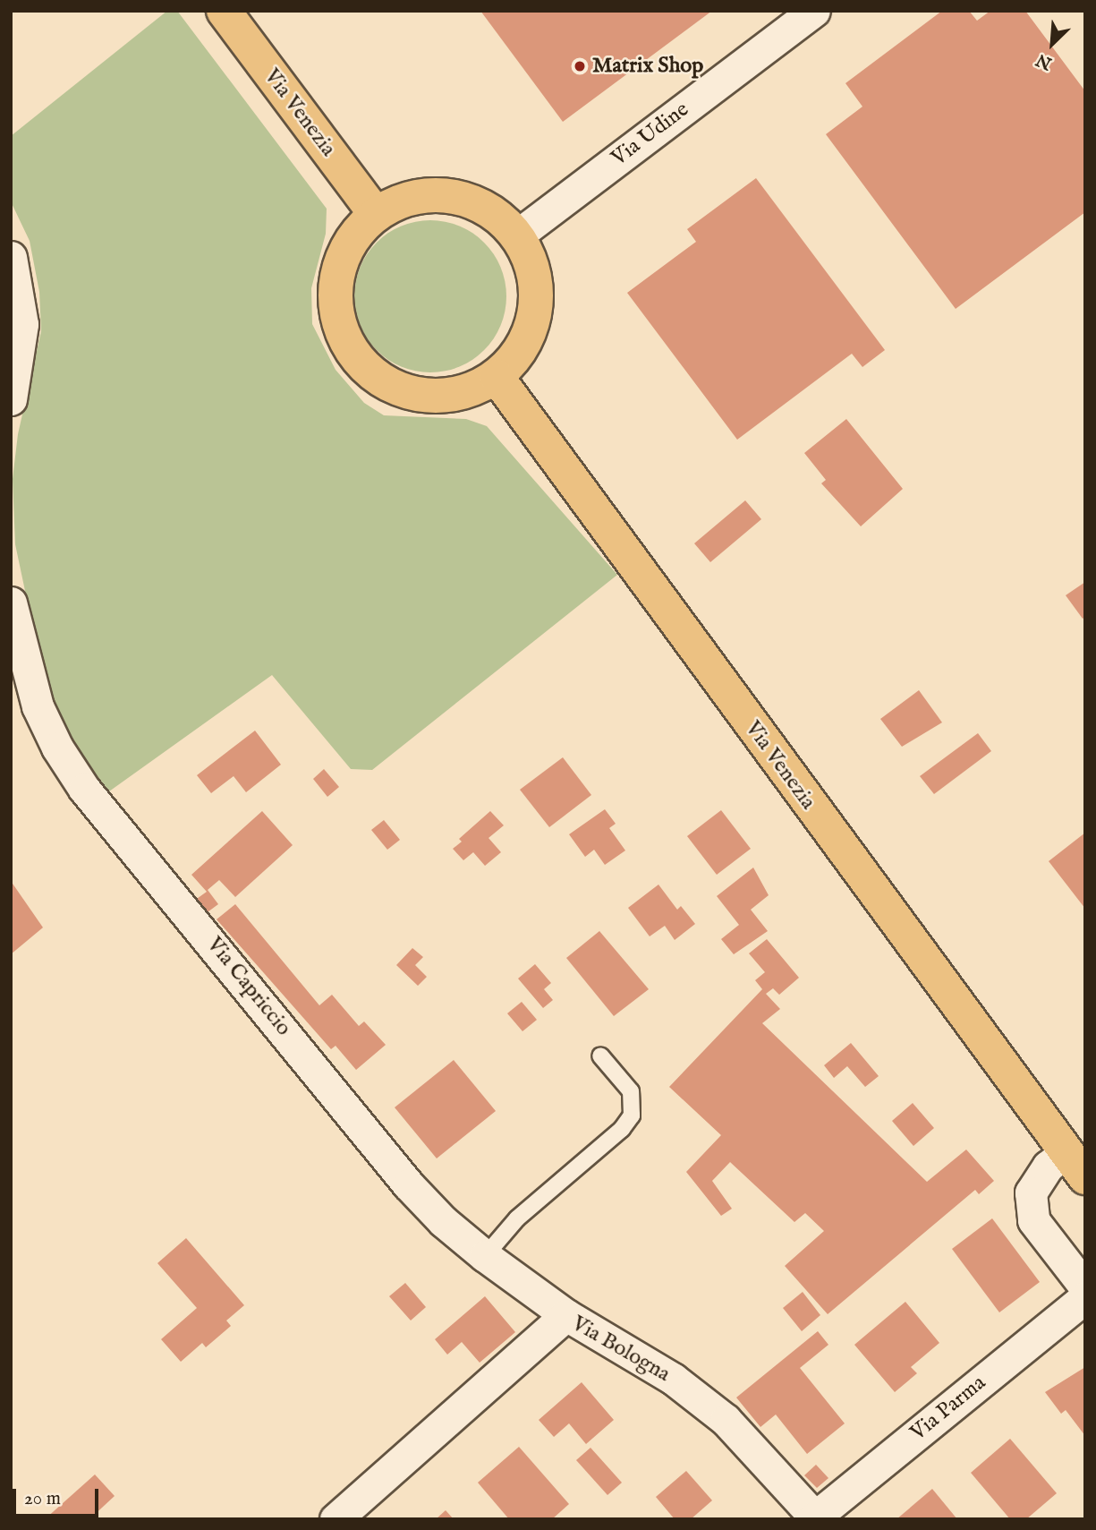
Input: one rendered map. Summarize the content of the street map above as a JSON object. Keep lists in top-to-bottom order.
{
  "streets": {
    "main road": ["Via Venezia"],
    "street": [
      "Via Udine",
      "Via Capriccio",
      "Via Bologna",
      "Via Parma"
    ]
  },
  "crossings": [
    ["Via Venezia", "Via Udine"],
    ["Via Capriccio", "Via Bologna"],
    ["Via Bologna", "Via Parma"]
  ],
  "places": ["Matrix Shop"],
  "scale_bar": "20 m",
  "north": "bottom left"
}
